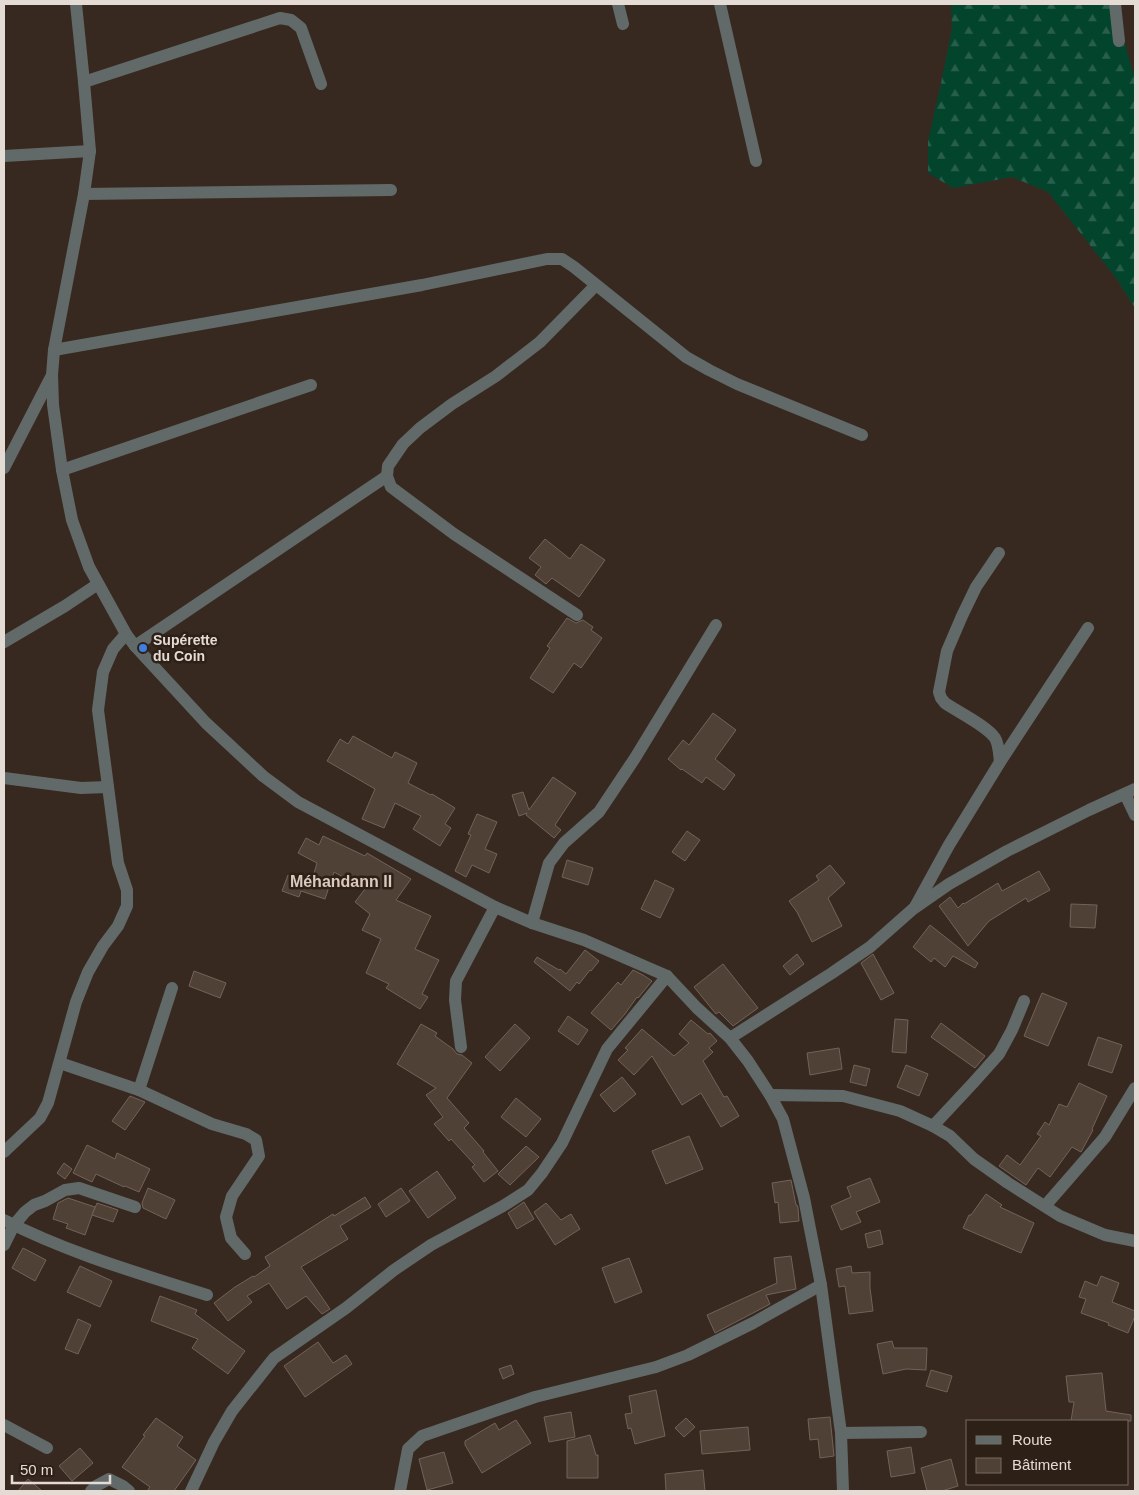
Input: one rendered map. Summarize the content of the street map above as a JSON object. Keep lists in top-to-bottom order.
{
  "districts": ["Méhandann II"],
  "places": ["Supérette du Coin"],
  "legend": ["Route", "Bâtiment"],
  "scale_bar": "50 m"
}
